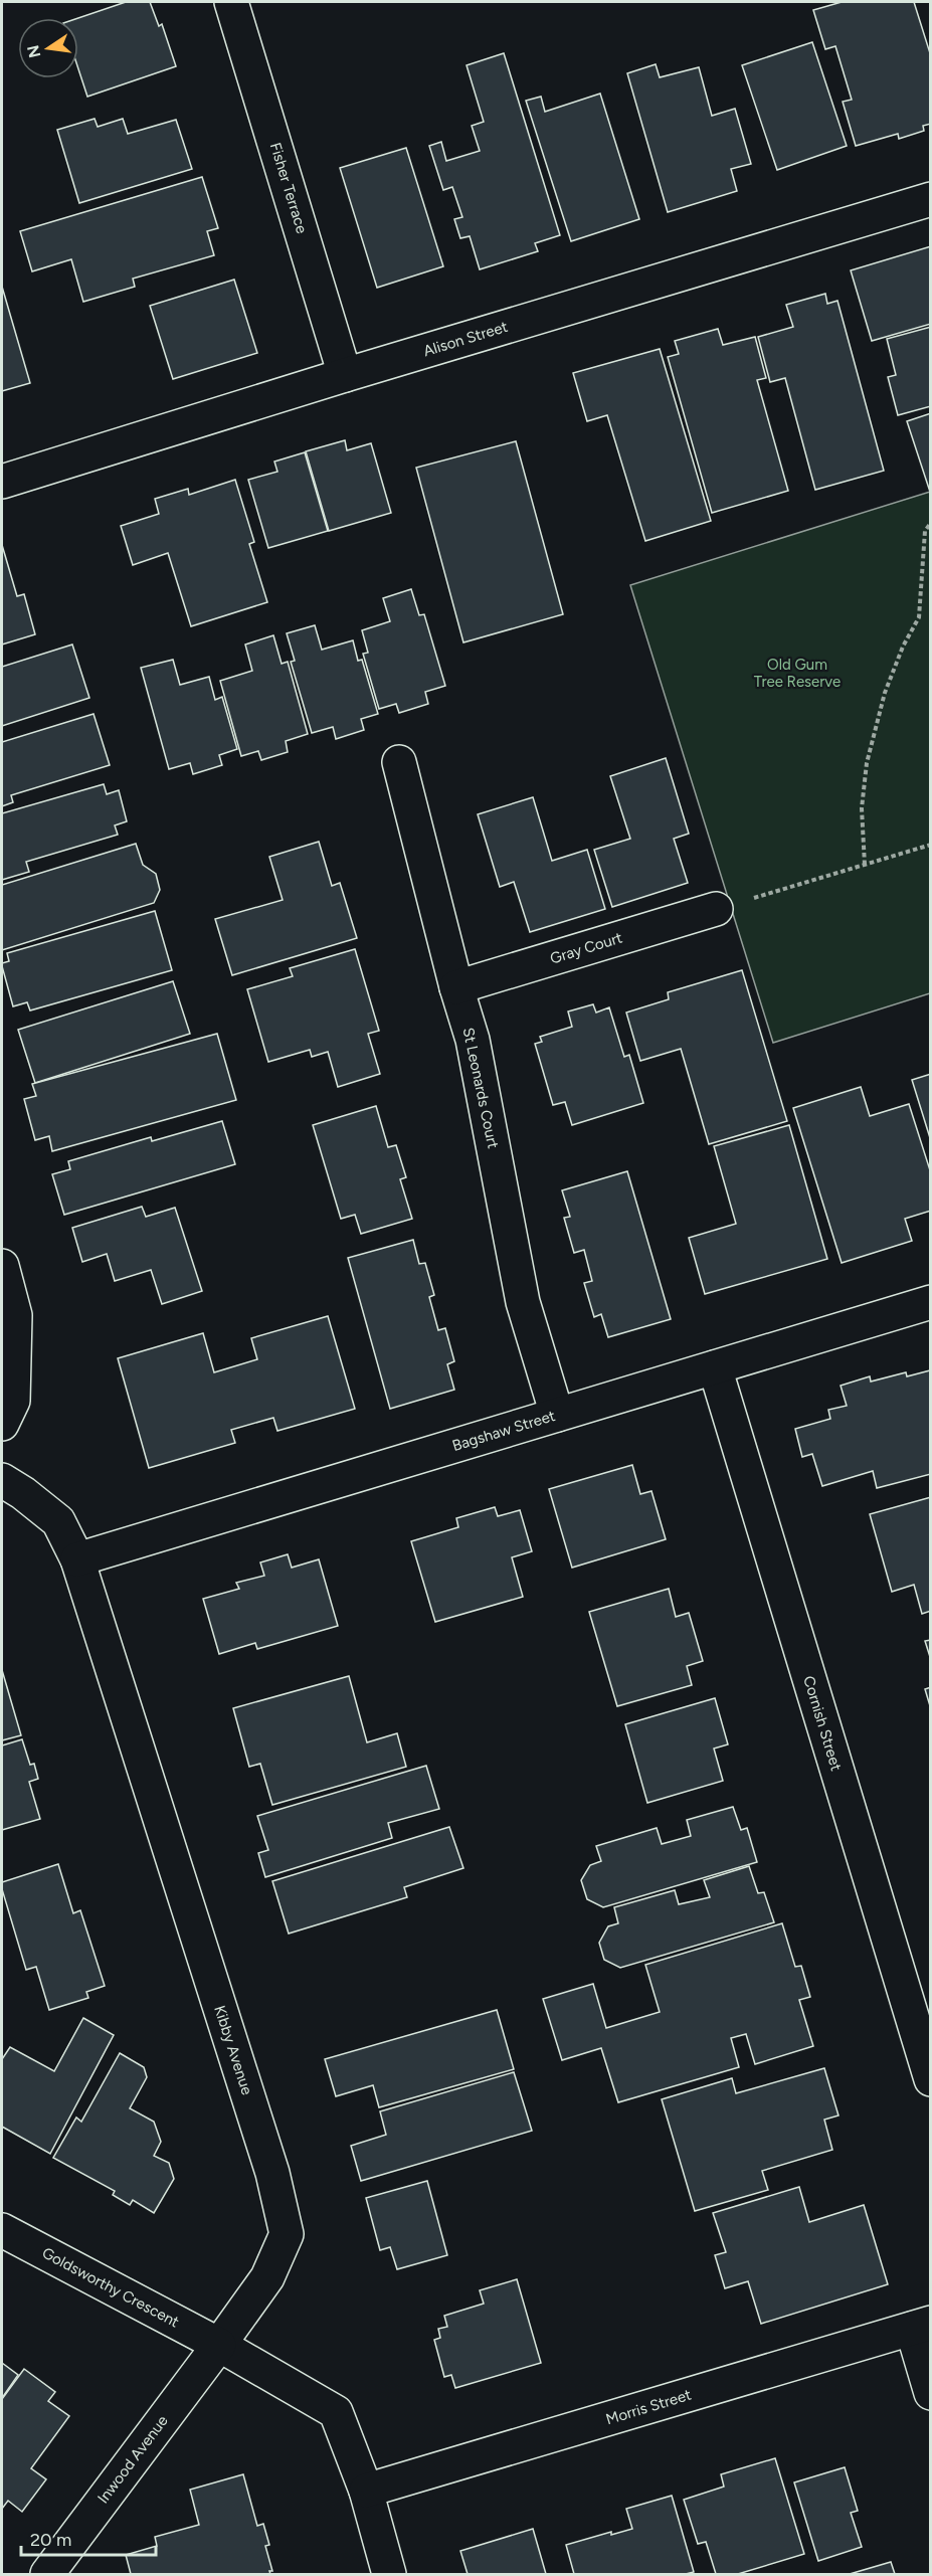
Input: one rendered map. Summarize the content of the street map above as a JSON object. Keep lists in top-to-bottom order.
{
  "streets": {
    "street": [
      "Fisher Terrace",
      "Alison Street",
      "Gray Court",
      "St Leonards Court",
      "Bagshaw Street",
      "Cornish Street",
      "Kibby Avenue",
      "Goldsworthy Crescent",
      "Morris Street",
      "Inwood Avenue"
    ]
  },
  "crossings": [
    ["Fisher Terrace", "Alison Street"],
    ["Gray Court", "St Leonards Court"],
    ["St Leonards Court", "Bagshaw Street"],
    ["Bagshaw Street", "Cornish Street"],
    ["Bagshaw Street", "Kibby Avenue"],
    ["Kibby Avenue", "Goldsworthy Crescent"],
    ["Kibby Avenue", "Inwood Avenue"],
    ["Goldsworthy Crescent", "Inwood Avenue"]
  ],
  "parks": ["Old Gum Tree Reserve"],
  "scale_bar": "20 m",
  "north": "left"
}
